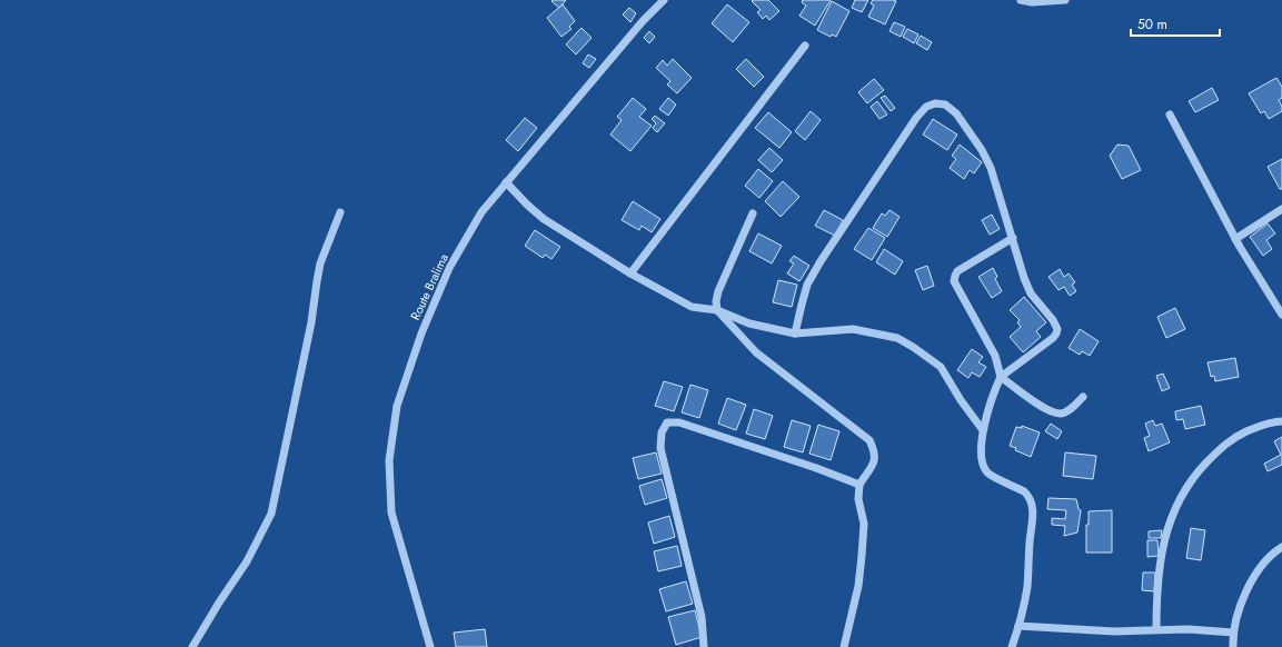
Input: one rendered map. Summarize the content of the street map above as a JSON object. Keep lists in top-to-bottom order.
{
  "streets": {
    "street": ["Route Bralima"]
  },
  "scale_bar": "50 m"
}
